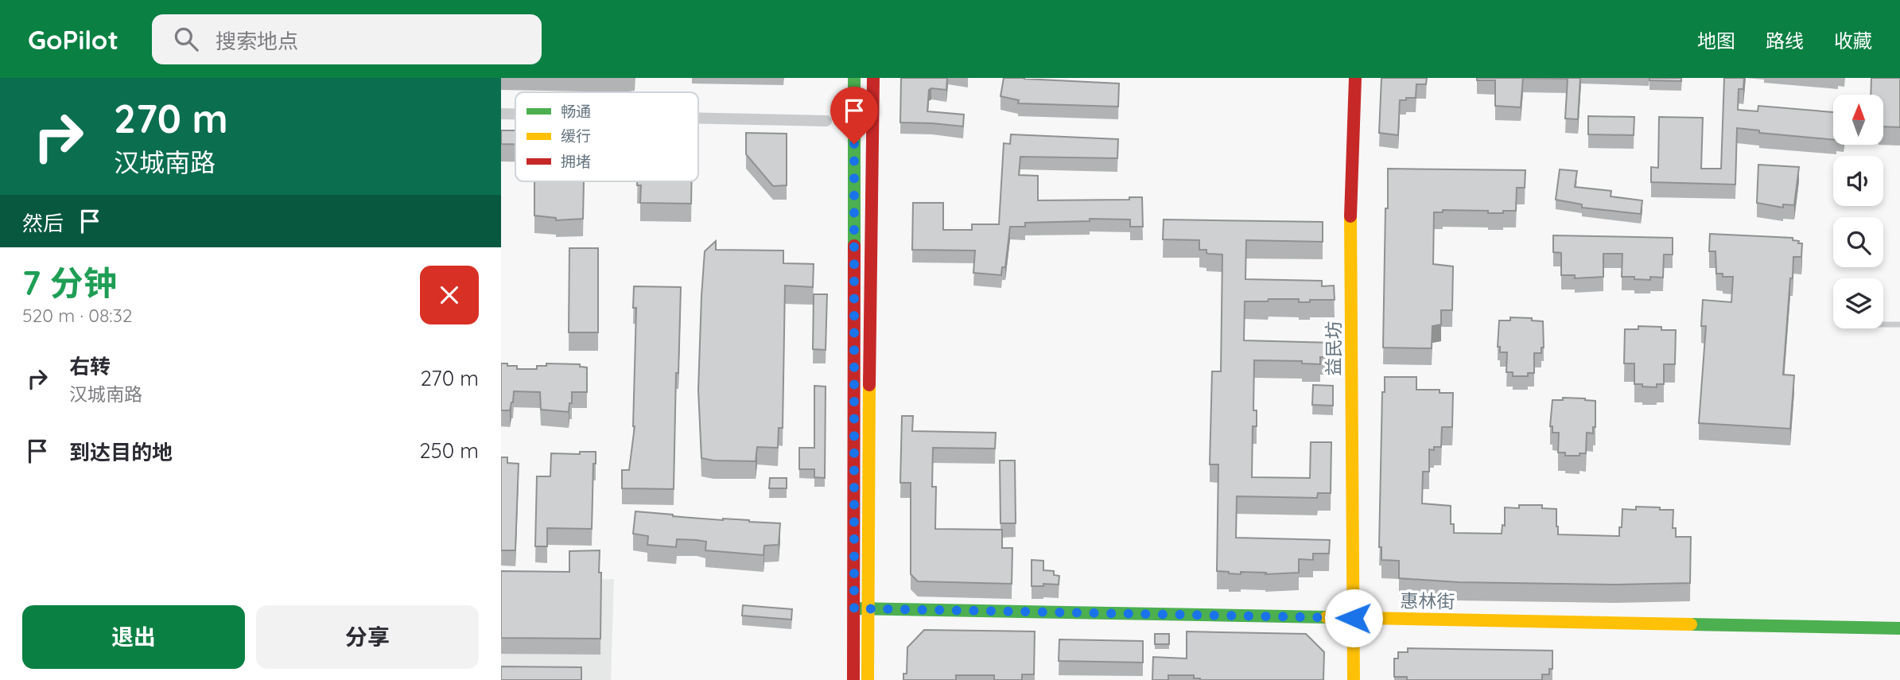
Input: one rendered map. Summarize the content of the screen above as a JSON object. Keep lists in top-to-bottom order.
{
  "streets": {
    "street": ["益民坊", "惠林街"]
  },
  "crossings": [
    ["益民坊", "惠林街"]
  ],
  "legend": ["畅通", "缓行", "拥堵"],
  "north": "top",
  "page": {
    "header": "GoPilot",
    "search": "搜索地点",
    "nav": ["地图", "路线", "收藏"],
    "turn": ["270 m", "汉城南路"],
    "then": "然后",
    "heading": ["7 分钟", "520 m · 08:32"],
    "list": [
      {
        "name": "右转",
        "note": "汉城南路",
        "value": "270 m"
      },
      {
        "name": "到达目的地",
        "value": "250 m"
      }
    ],
    "buttons": ["退出", "分享"]
  }
}
